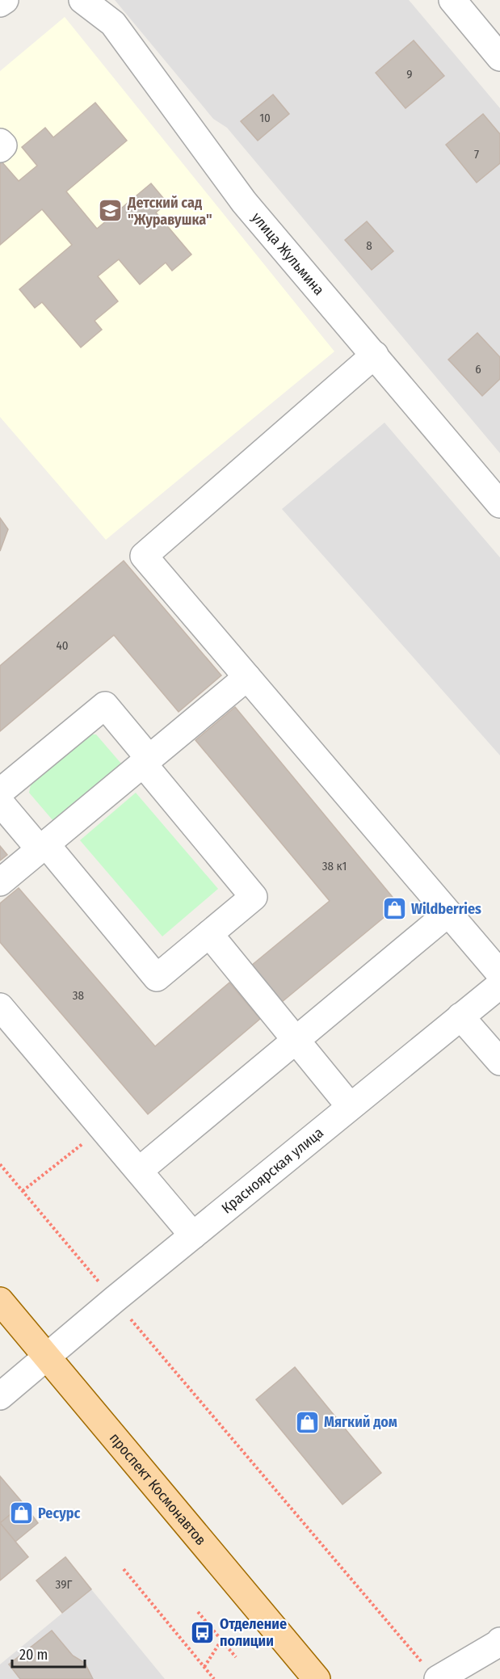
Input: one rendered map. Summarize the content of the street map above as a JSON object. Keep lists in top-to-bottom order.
{
  "streets": {
    "main road": ["проспект Космонавтов"],
    "street": ["улица Жульмина", "Красноярская улица"]
  },
  "crossings": [
    ["Красноярская улица", "проспект Космонавтов"]
  ],
  "places": {
    "school or university": ["Детский сад \"Журавушка\""],
    "shop": ["Wildberries", "Мягкий дом", "Ресурс"],
    "bus stop": ["Отделение полиции"]
  },
  "house_numbers": [
    "9",
    "10",
    "7",
    "8",
    "6",
    "40",
    "38 к1",
    "38",
    "39Г"
  ],
  "scale_bar": "20 m"
}
